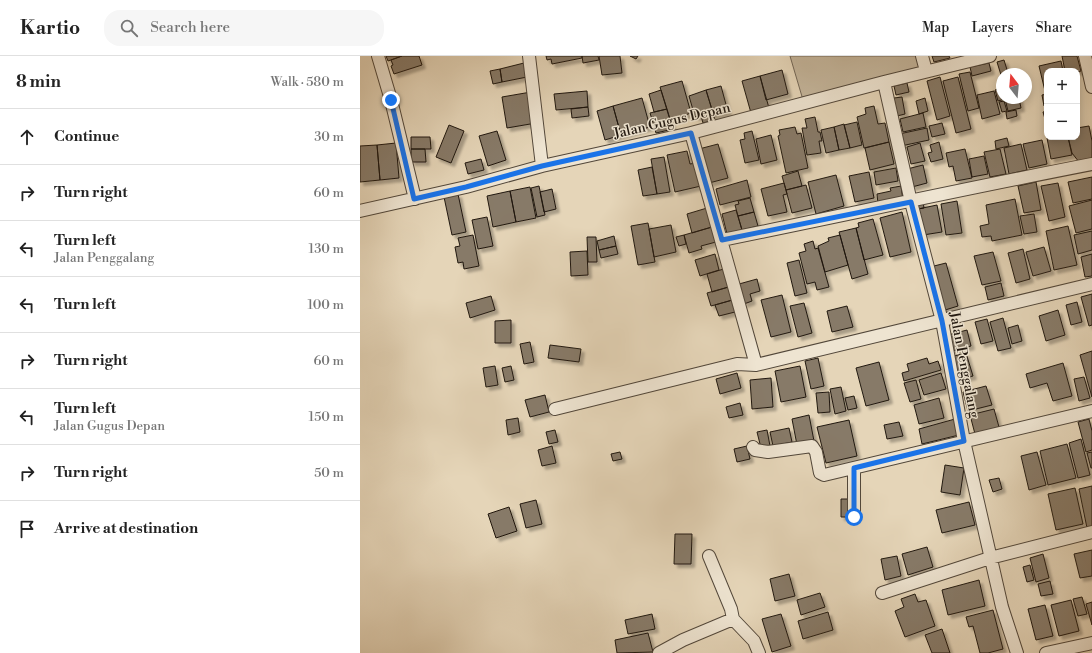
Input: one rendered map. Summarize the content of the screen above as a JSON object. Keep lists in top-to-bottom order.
{
  "streets": {
    "street": ["Jalan Gugus Depan", "Jalan Penggalang"]
  },
  "crossings": [
    ["Jalan Gugus Depan", "Jalan Penggalang"]
  ],
  "north": "top",
  "page": {
    "header": "Kartio",
    "search": "Search here",
    "nav": ["Map", "Layers", "Share"],
    "heading": ["8 min", "Walk · 580 m"],
    "map_buttons": ["+", "−"],
    "list": [
      ["Continue", "30 m"],
      ["Turn right", "60 m"],
      ["Turn left", "Jalan Penggalang", "130 m"],
      ["Turn left", "100 m"],
      ["Turn right", "60 m"],
      ["Turn left", "Jalan Gugus Depan", "150 m"],
      ["Turn right", "50 m"],
      "Arrive at destination"
    ]
  }
}
